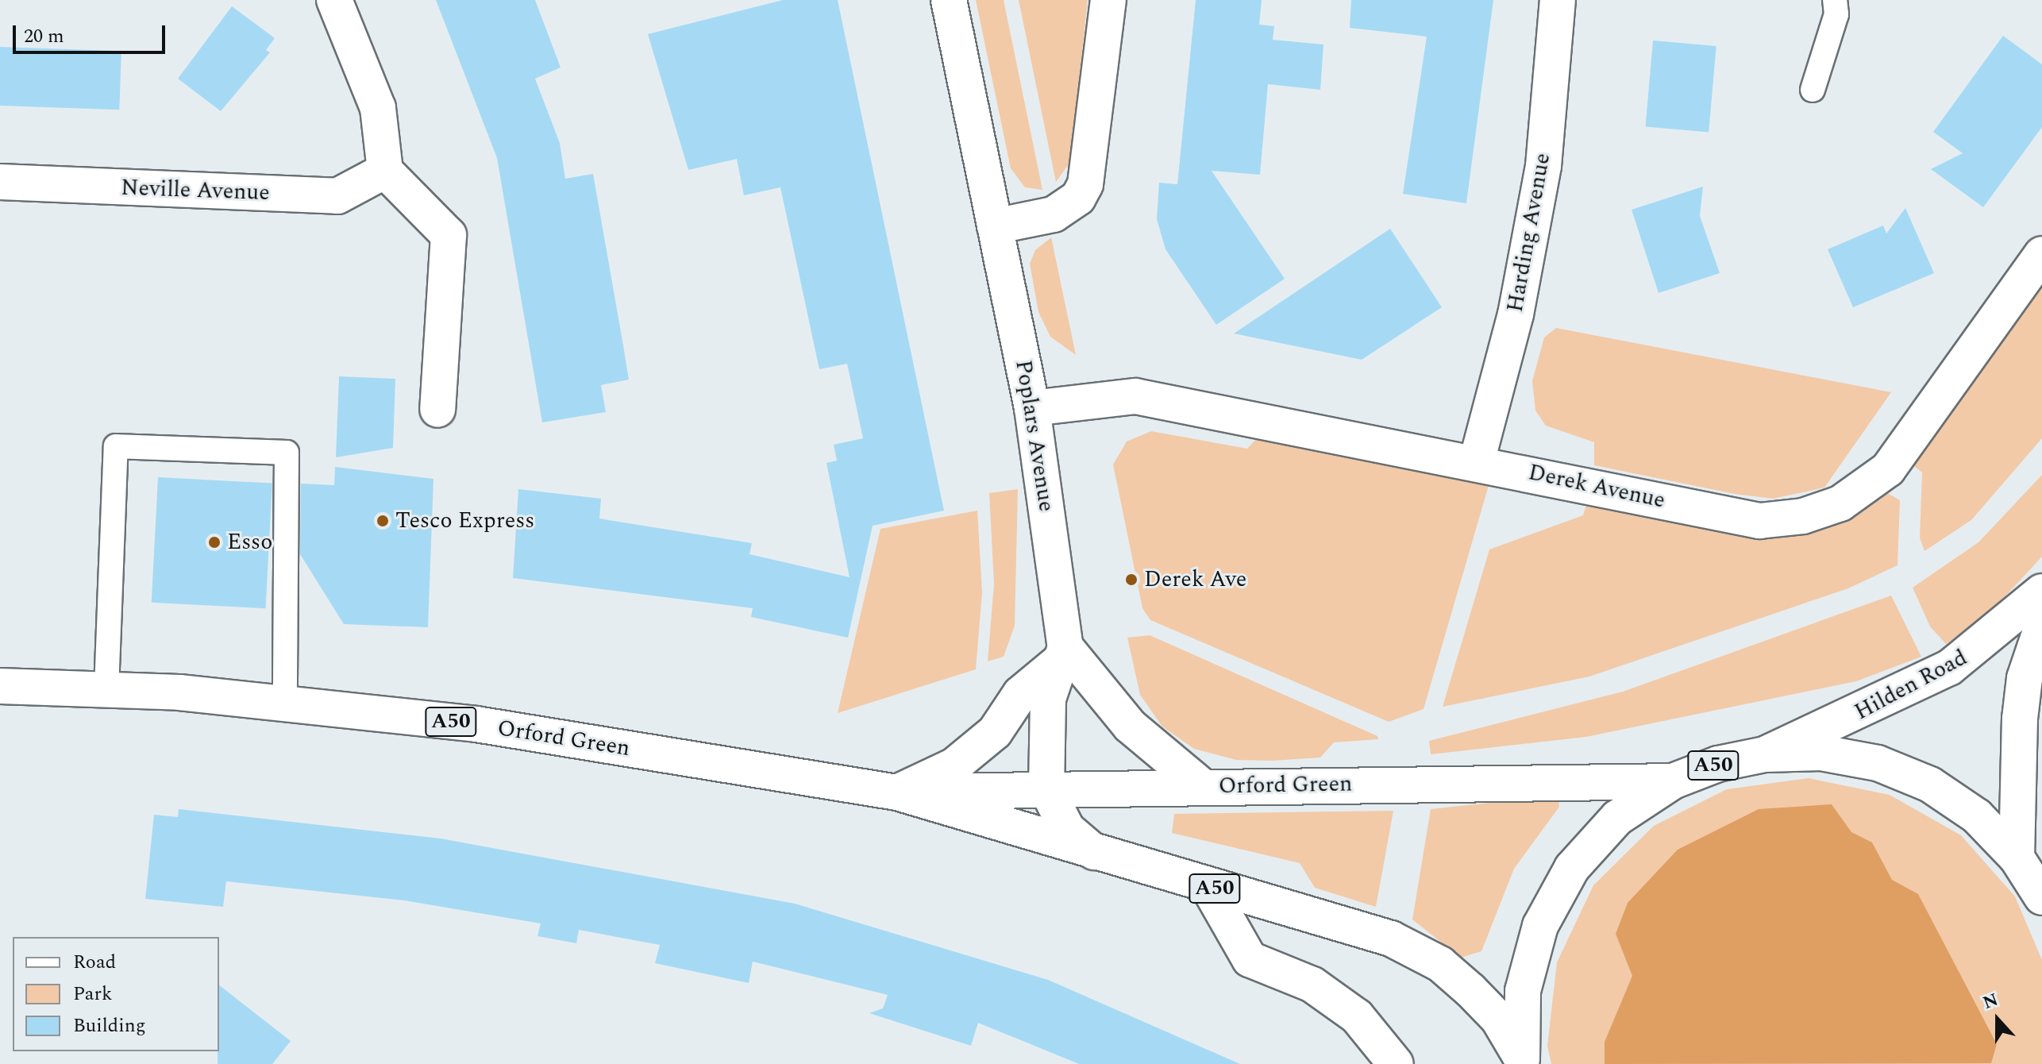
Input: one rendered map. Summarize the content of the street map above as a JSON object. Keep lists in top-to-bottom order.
{
  "streets": {
    "street": [
      "Neville Avenue",
      "Harding Avenue",
      "Poplars Avenue",
      "Derek Avenue",
      "Hilden Road",
      "A50",
      "Orford Green"
    ]
  },
  "crossings": [
    ["Harding Avenue", "Derek Avenue"],
    ["Poplars Avenue", "Derek Avenue"],
    ["Poplars Avenue", "Orford Green"],
    ["Hilden Road", "A50"],
    ["A50", "Orford Green"]
  ],
  "places": ["Tesco Express", "Esso", "Derek Ave"],
  "legend": ["Road", "Park", "Building"],
  "scale_bar": "20 m",
  "north": "top"
}
